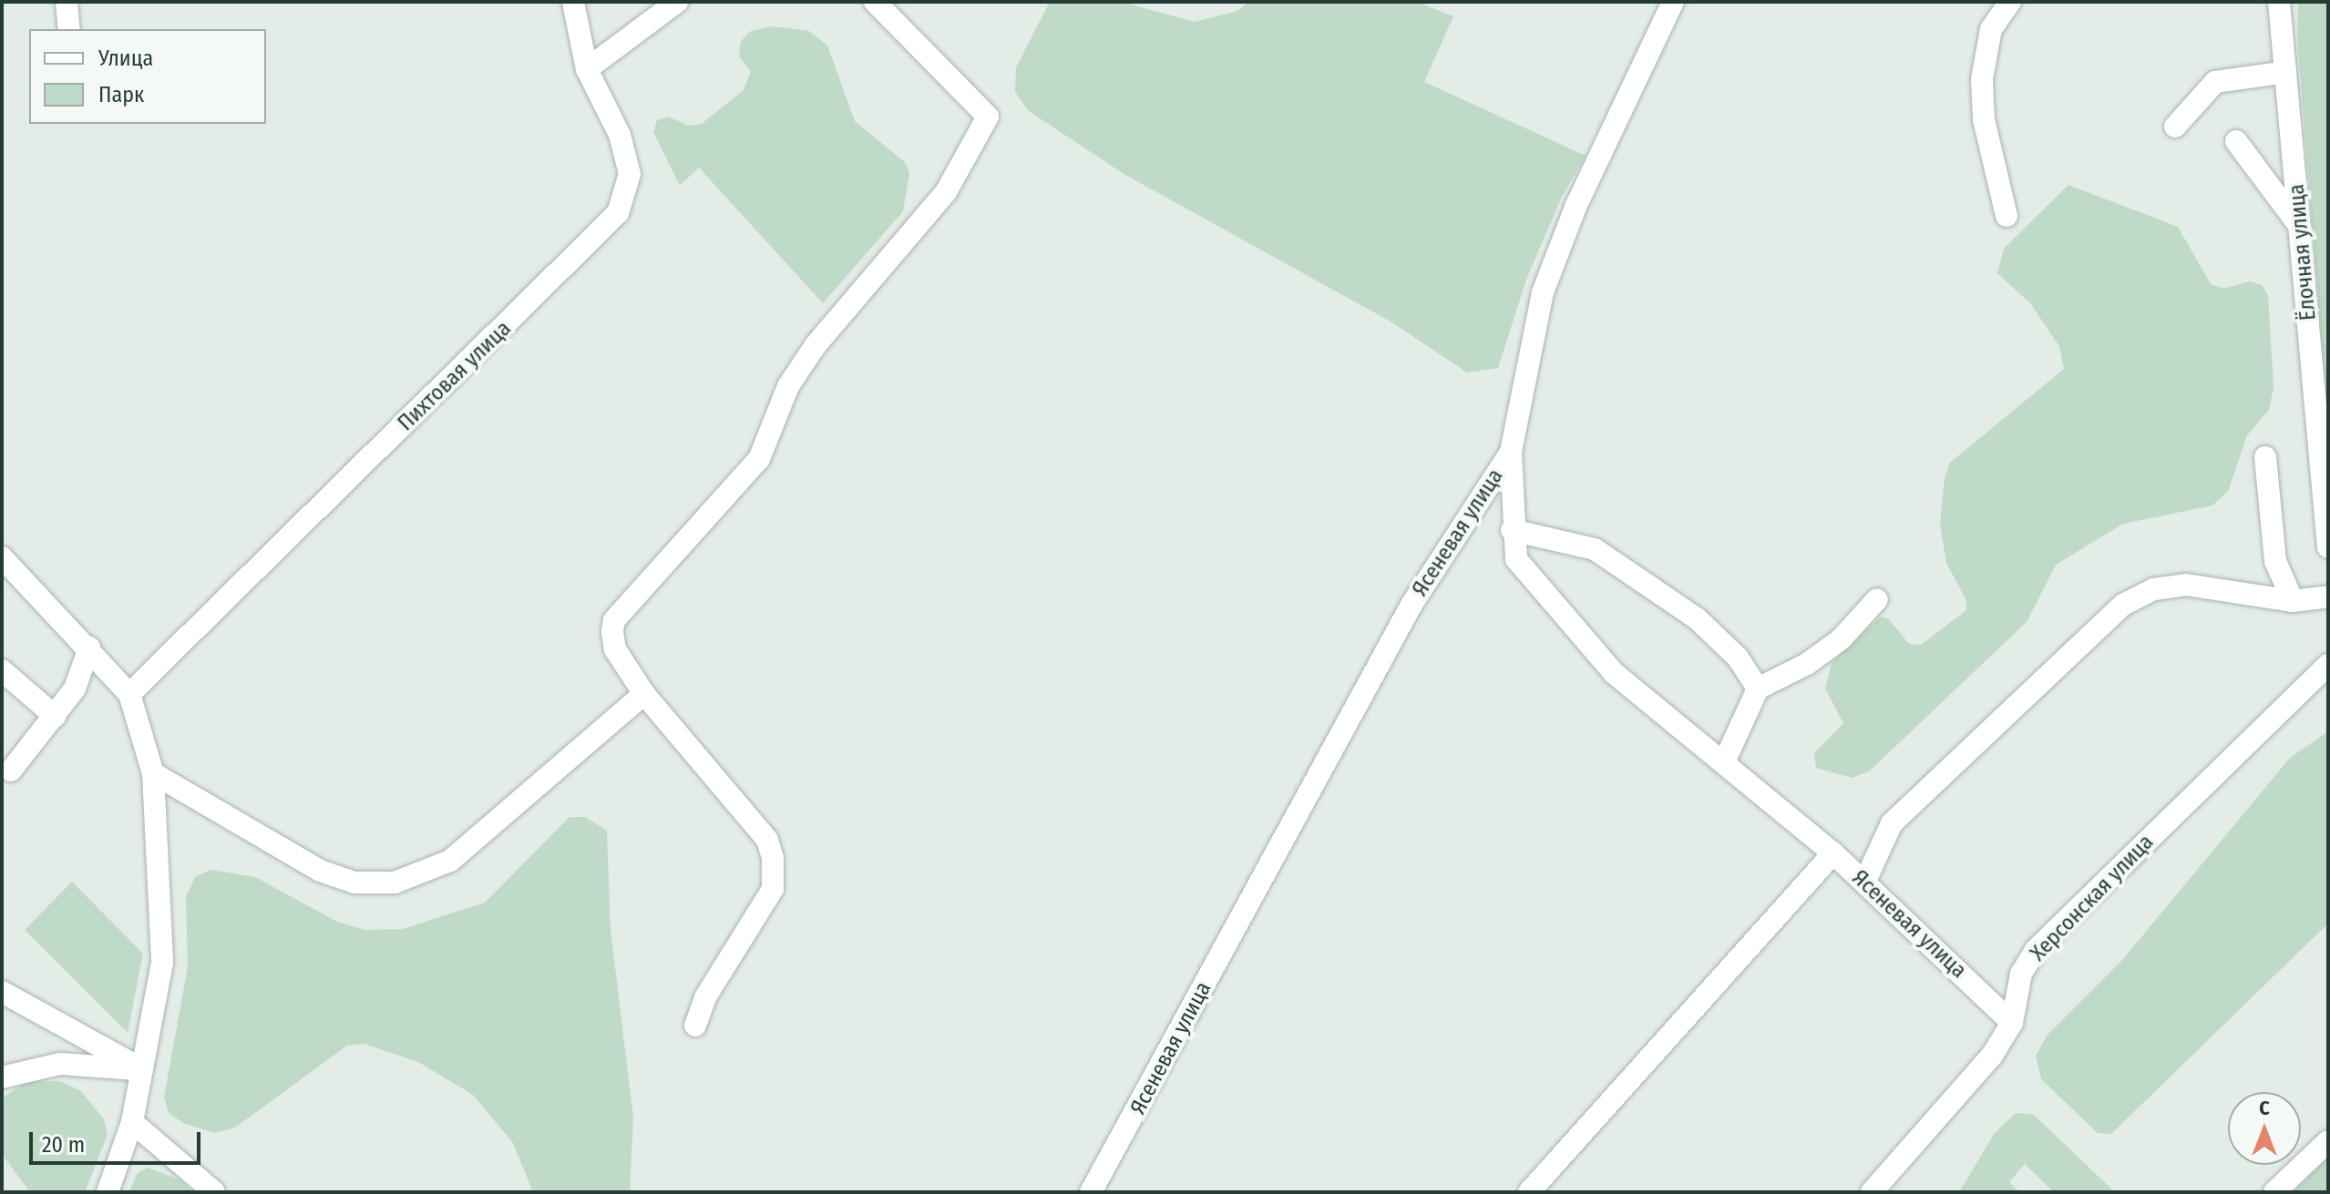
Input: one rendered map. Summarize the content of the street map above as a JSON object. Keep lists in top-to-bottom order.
{
  "streets": {
    "street": [
      "Ёлочная улица",
      "Пихтовая улица",
      "Ясеневая улица",
      "Херсонская улица"
    ]
  },
  "crossings": [
    ["Ясеневая улица", "Херсонская улица"]
  ],
  "legend": ["Улица", "Парк"],
  "scale_bar": "20 m",
  "north": "top"
}
